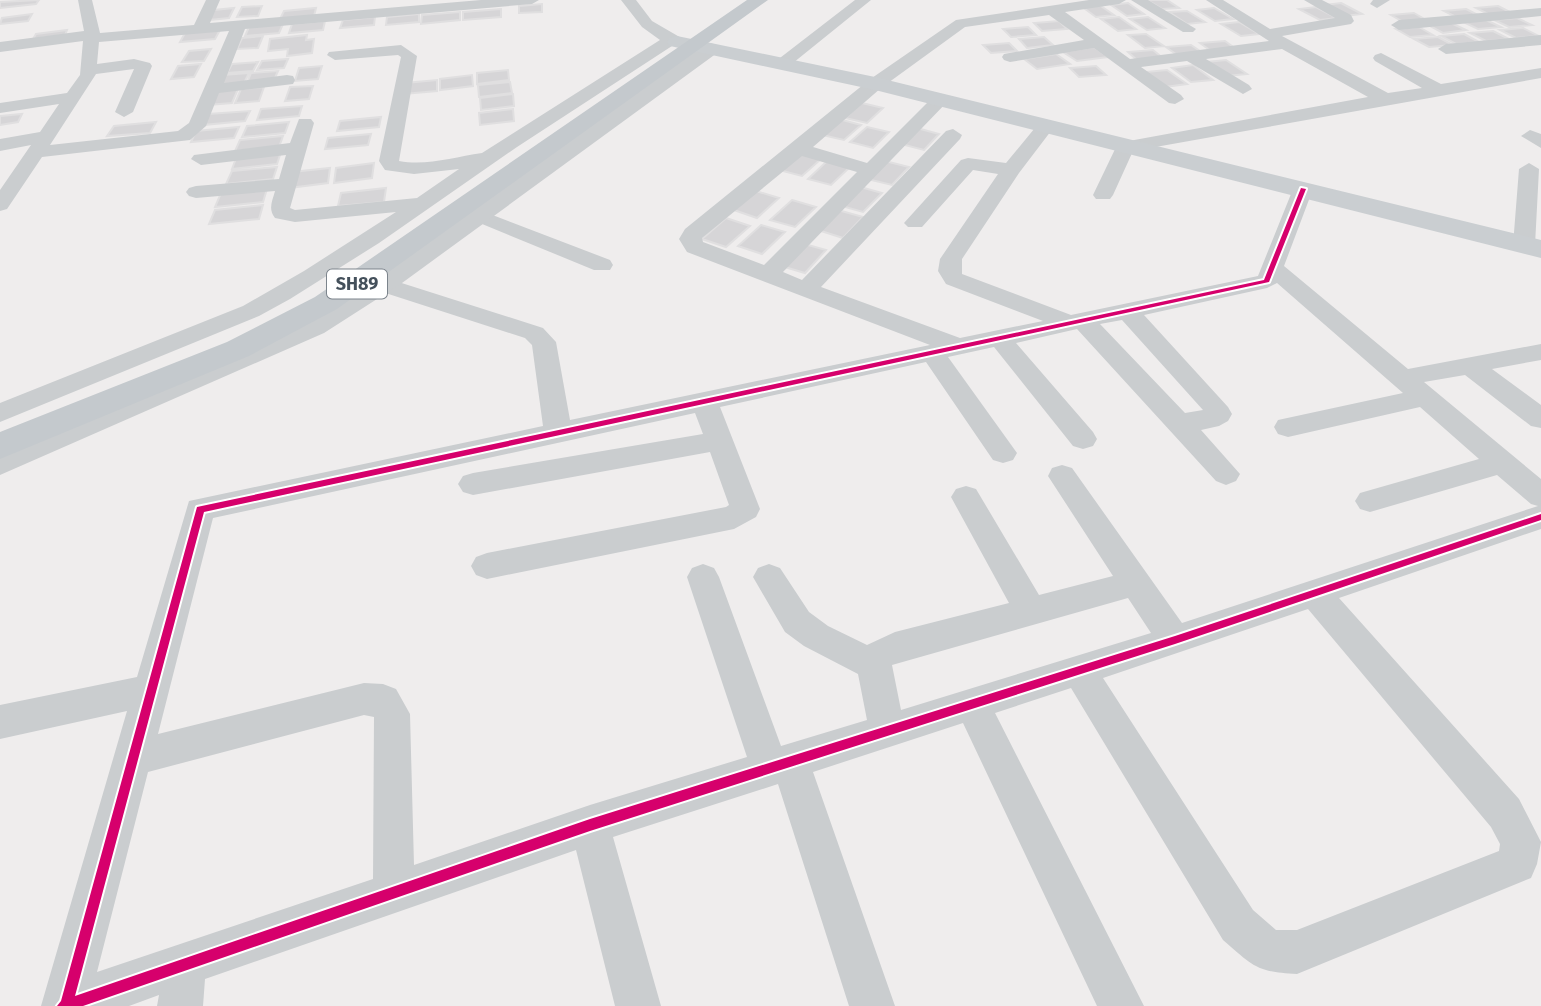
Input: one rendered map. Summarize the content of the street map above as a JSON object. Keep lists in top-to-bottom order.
{
  "streets": {
    "main road": ["SH89"]
  }
}
